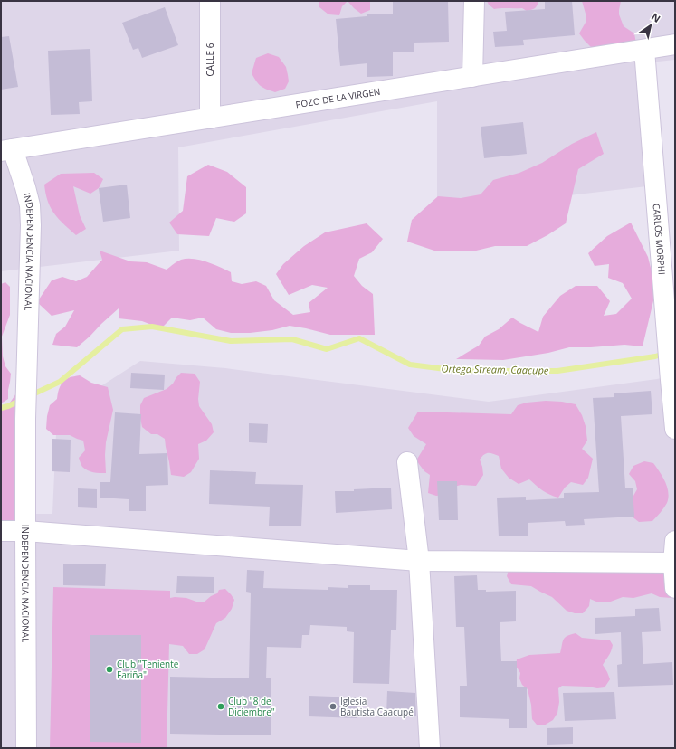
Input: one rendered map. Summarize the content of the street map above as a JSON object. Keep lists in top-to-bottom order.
{
  "streets": {
    "street": [
      "CALLE 6",
      "POZO DE LA VIRGEN",
      "CARLOS MORPHI",
      "INDEPENDENCIA NACIONAL"
    ]
  },
  "crossings": [
    ["CALLE 6", "POZO DE LA VIRGEN"],
    ["POZO DE LA VIRGEN", "CARLOS MORPHI"],
    ["POZO DE LA VIRGEN", "INDEPENDENCIA NACIONAL"]
  ],
  "water": ["Ortega Stream, Caacupe"],
  "places": ["Club \"Teniente Fariña\"", "Club \"8 de Diciembre\"", "Iglesia Bautista Caacupé"],
  "north": "top right"
}
